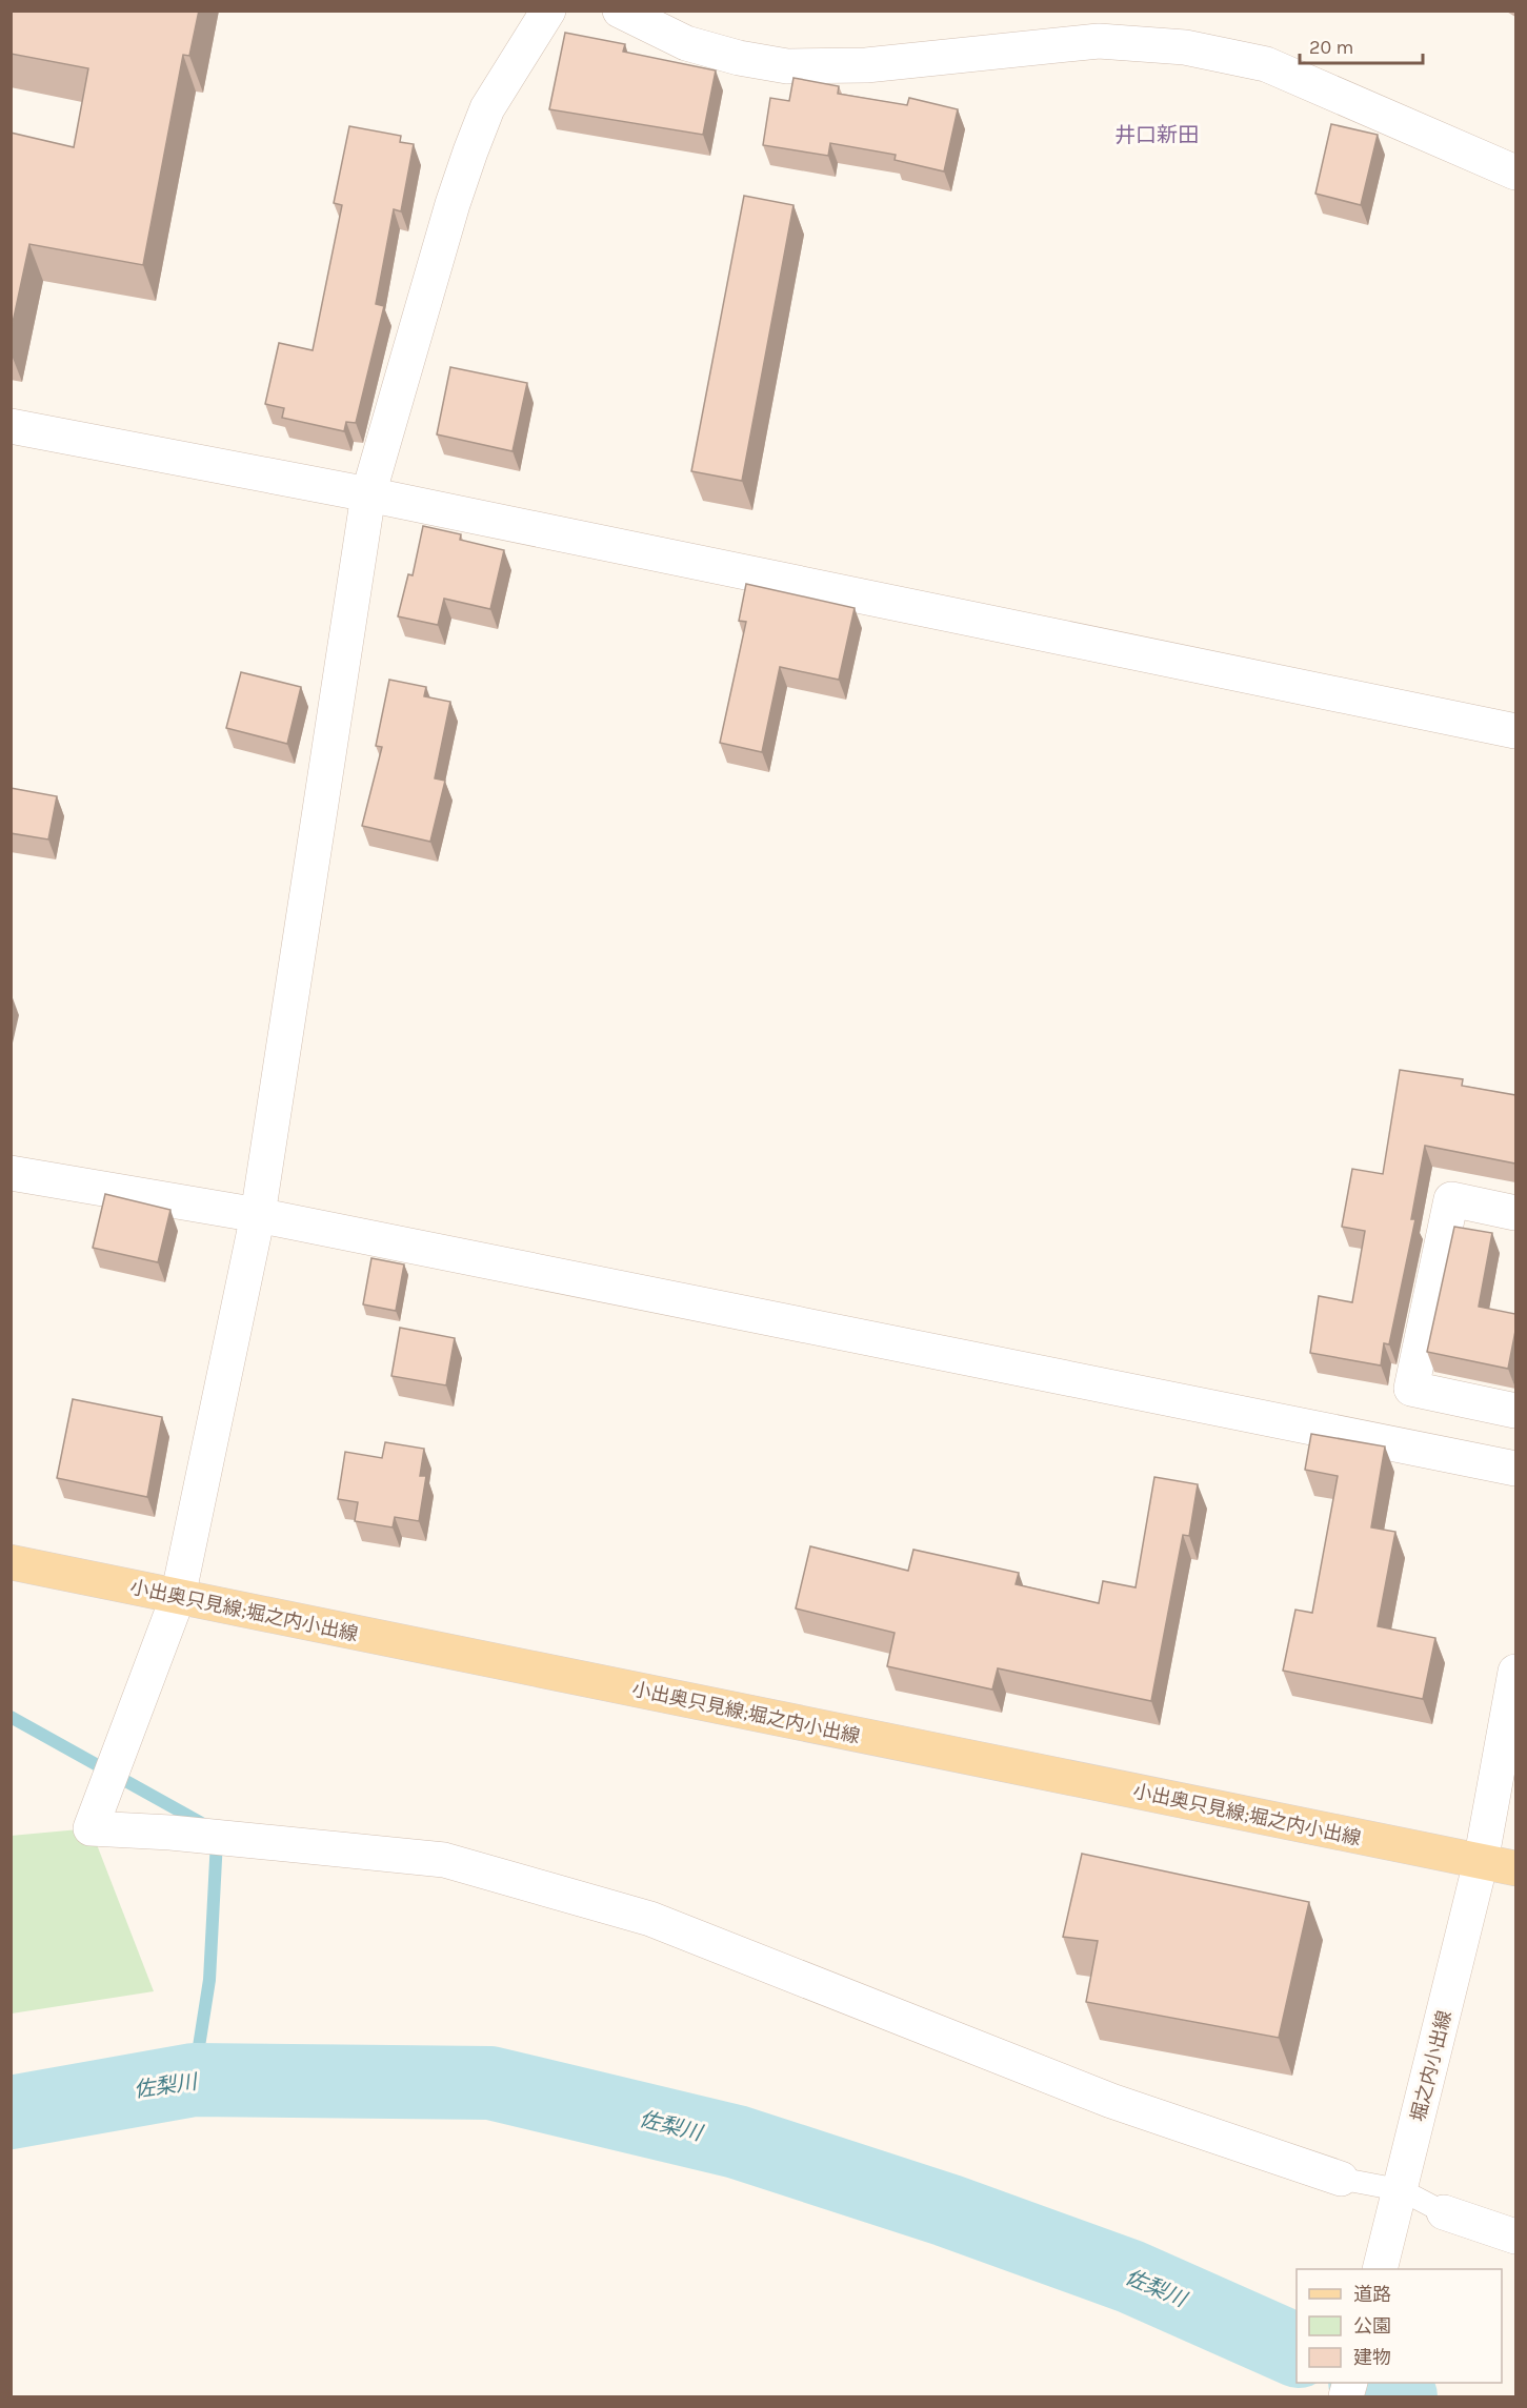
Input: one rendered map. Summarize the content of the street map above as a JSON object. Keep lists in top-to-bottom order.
{
  "streets": {
    "main road": ["小出奥只見線;堀之内小出線"],
    "street": ["堀之内小出線"]
  },
  "crossings": [
    ["小出奥只見線;堀之内小出線", "堀之内小出線"]
  ],
  "districts": ["井口新田"],
  "water": ["佐梨川"],
  "legend": ["道路", "公園", "建物"],
  "scale_bar": "20 m"
}
